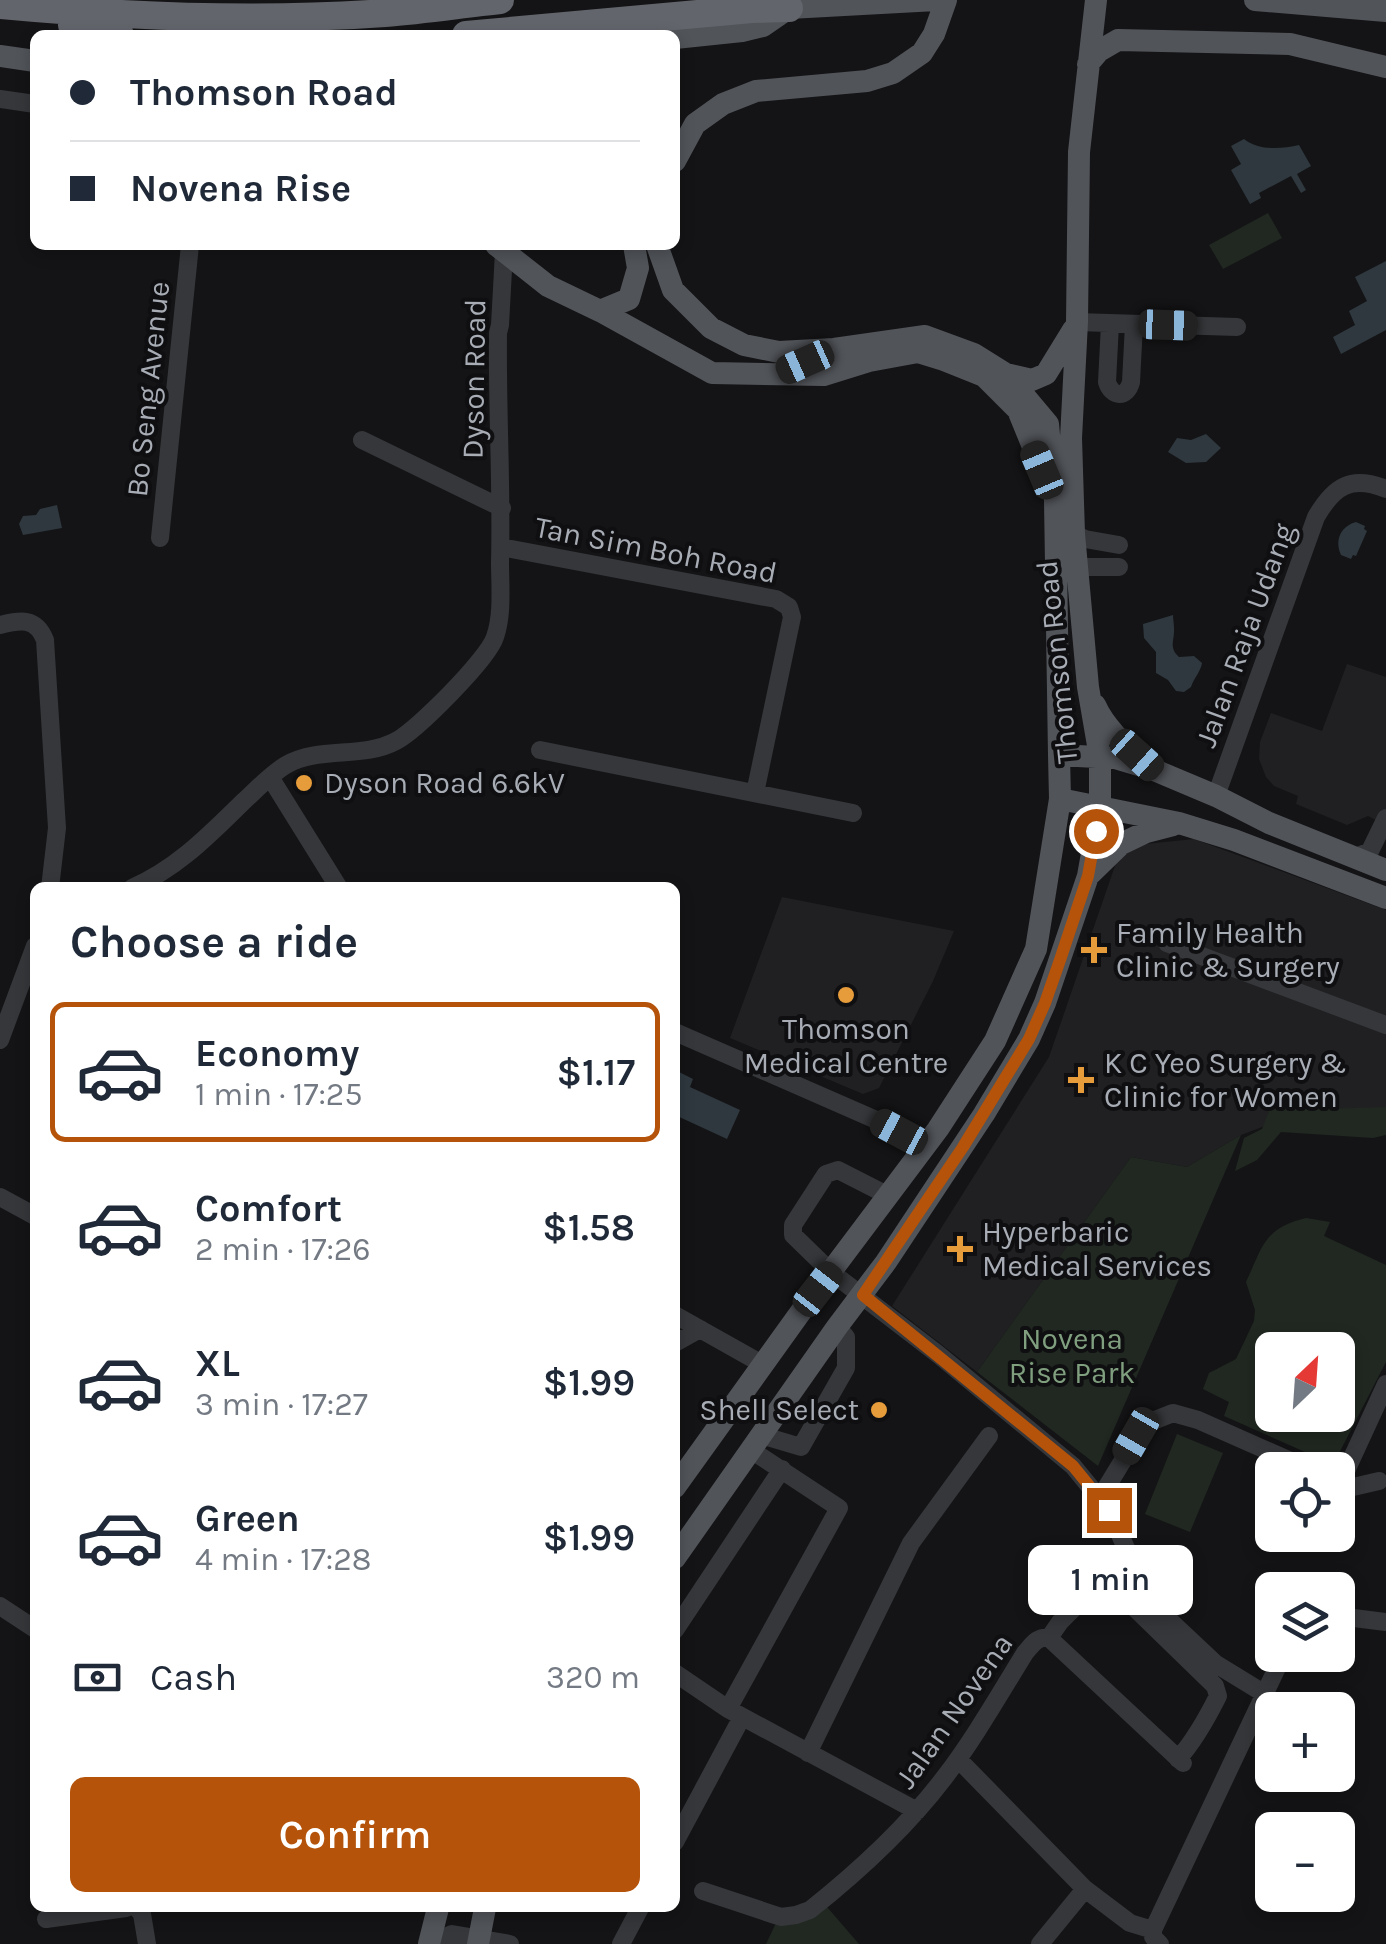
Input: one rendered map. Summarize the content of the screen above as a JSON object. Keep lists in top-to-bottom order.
{
  "streets": {
    "main road": ["Thomson Road"],
    "street": [
      "Dyson Road",
      "Bo Seng Avenue",
      "Tan Sim Boh Road",
      "Jalan Raja Udang",
      "Jalan Novena"
    ]
  },
  "crossings": [
    ["Dyson Road", "Tan Sim Boh Road"]
  ],
  "parks": ["Novena Rise Park"],
  "places": {
    "other": ["Dyson Road 6.6kV", "Thomson Medical Centre", "Shell Select"],
    "health": ["Family Health Clinic & Surgery", "K C Yeo Surgery & Clinic for Women", "Hyperbaric Medical Services"]
  },
  "north": "top right",
  "page": {
    "banner": ["Thomson Road", "Novena Rise"],
    "heading": "Choose a ride",
    "list": [
      {
        "name": "Economy",
        "note": "1 min · 17:25",
        "value": "$1.17"
      },
      {
        "name": "Comfort",
        "note": "2 min · 17:26",
        "value": "$1.58"
      },
      {
        "name": "XL",
        "note": "3 min · 17:27",
        "value": "$1.99"
      },
      {
        "name": "Green",
        "note": "4 min · 17:28",
        "value": "$1.99"
      }
    ],
    "map_buttons": ["+", "−"],
    "bubble": "1 min",
    "pay": ["Cash", "320 m"],
    "buttons": "Confirm"
  }
}
